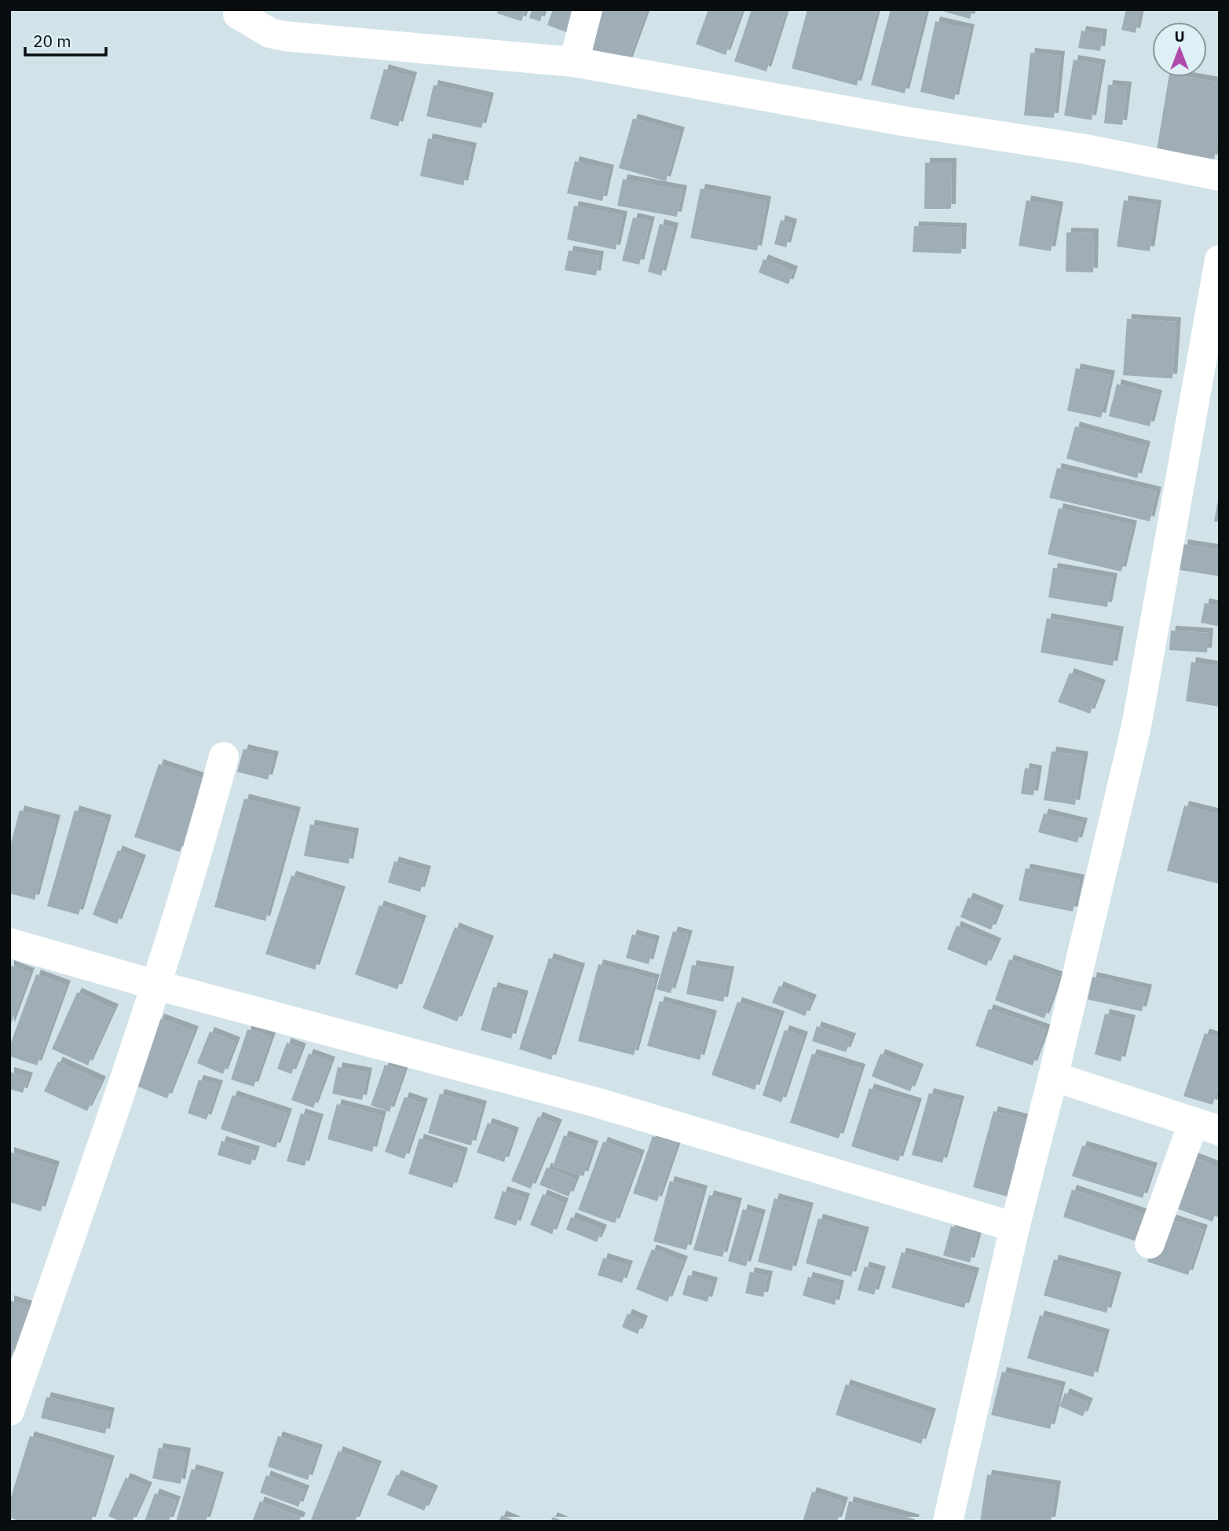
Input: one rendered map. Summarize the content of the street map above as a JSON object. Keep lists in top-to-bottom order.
{
  "scale_bar": "20 m",
  "north": "top"
}
